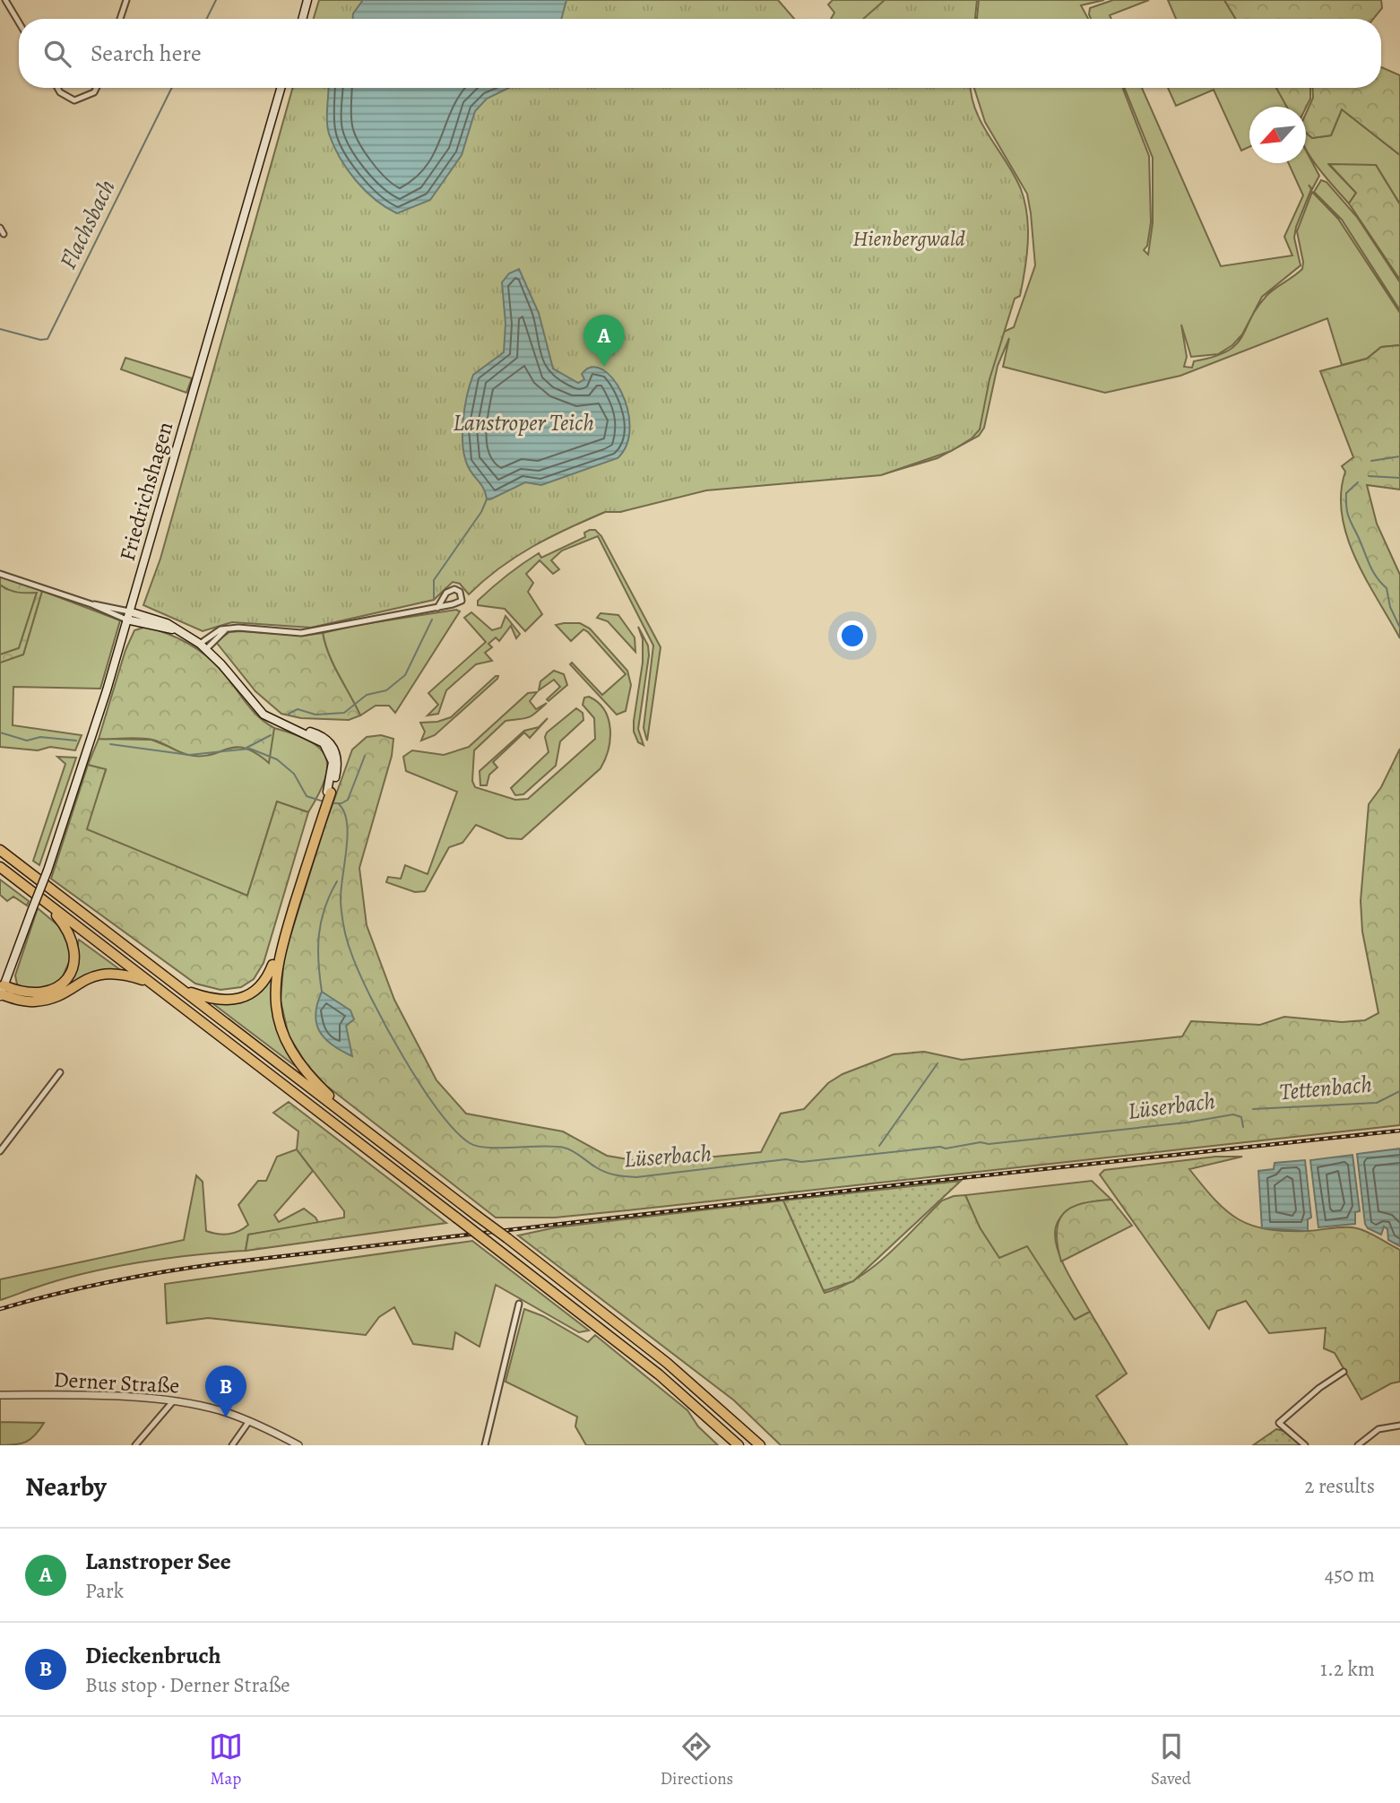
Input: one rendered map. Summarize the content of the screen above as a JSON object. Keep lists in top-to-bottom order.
{
  "streets": {
    "main road": ["Friedrichshagen"],
    "street": ["Derner Straße"]
  },
  "water": [
    "Flachsbach",
    "Lanstroper Teich",
    "Tettenbach",
    "Lüserbach"
  ],
  "parks": ["Hienbergwald"],
  "north": "bottom left",
  "page": {
    "search": "Search here",
    "pins": ["A", "B"],
    "heading": ["Nearby", "2 results"],
    "list": [
      {
        "mark": "A",
        "name": "Lanstroper See",
        "note": "Park",
        "value": "450 m"
      },
      {
        "mark": "B",
        "name": "Dieckenbruch",
        "note": "Bus stop · Derner Straße",
        "value": "1.2 km"
      }
    ],
    "nav": ["Map", "Directions", "Saved"]
  }
}
